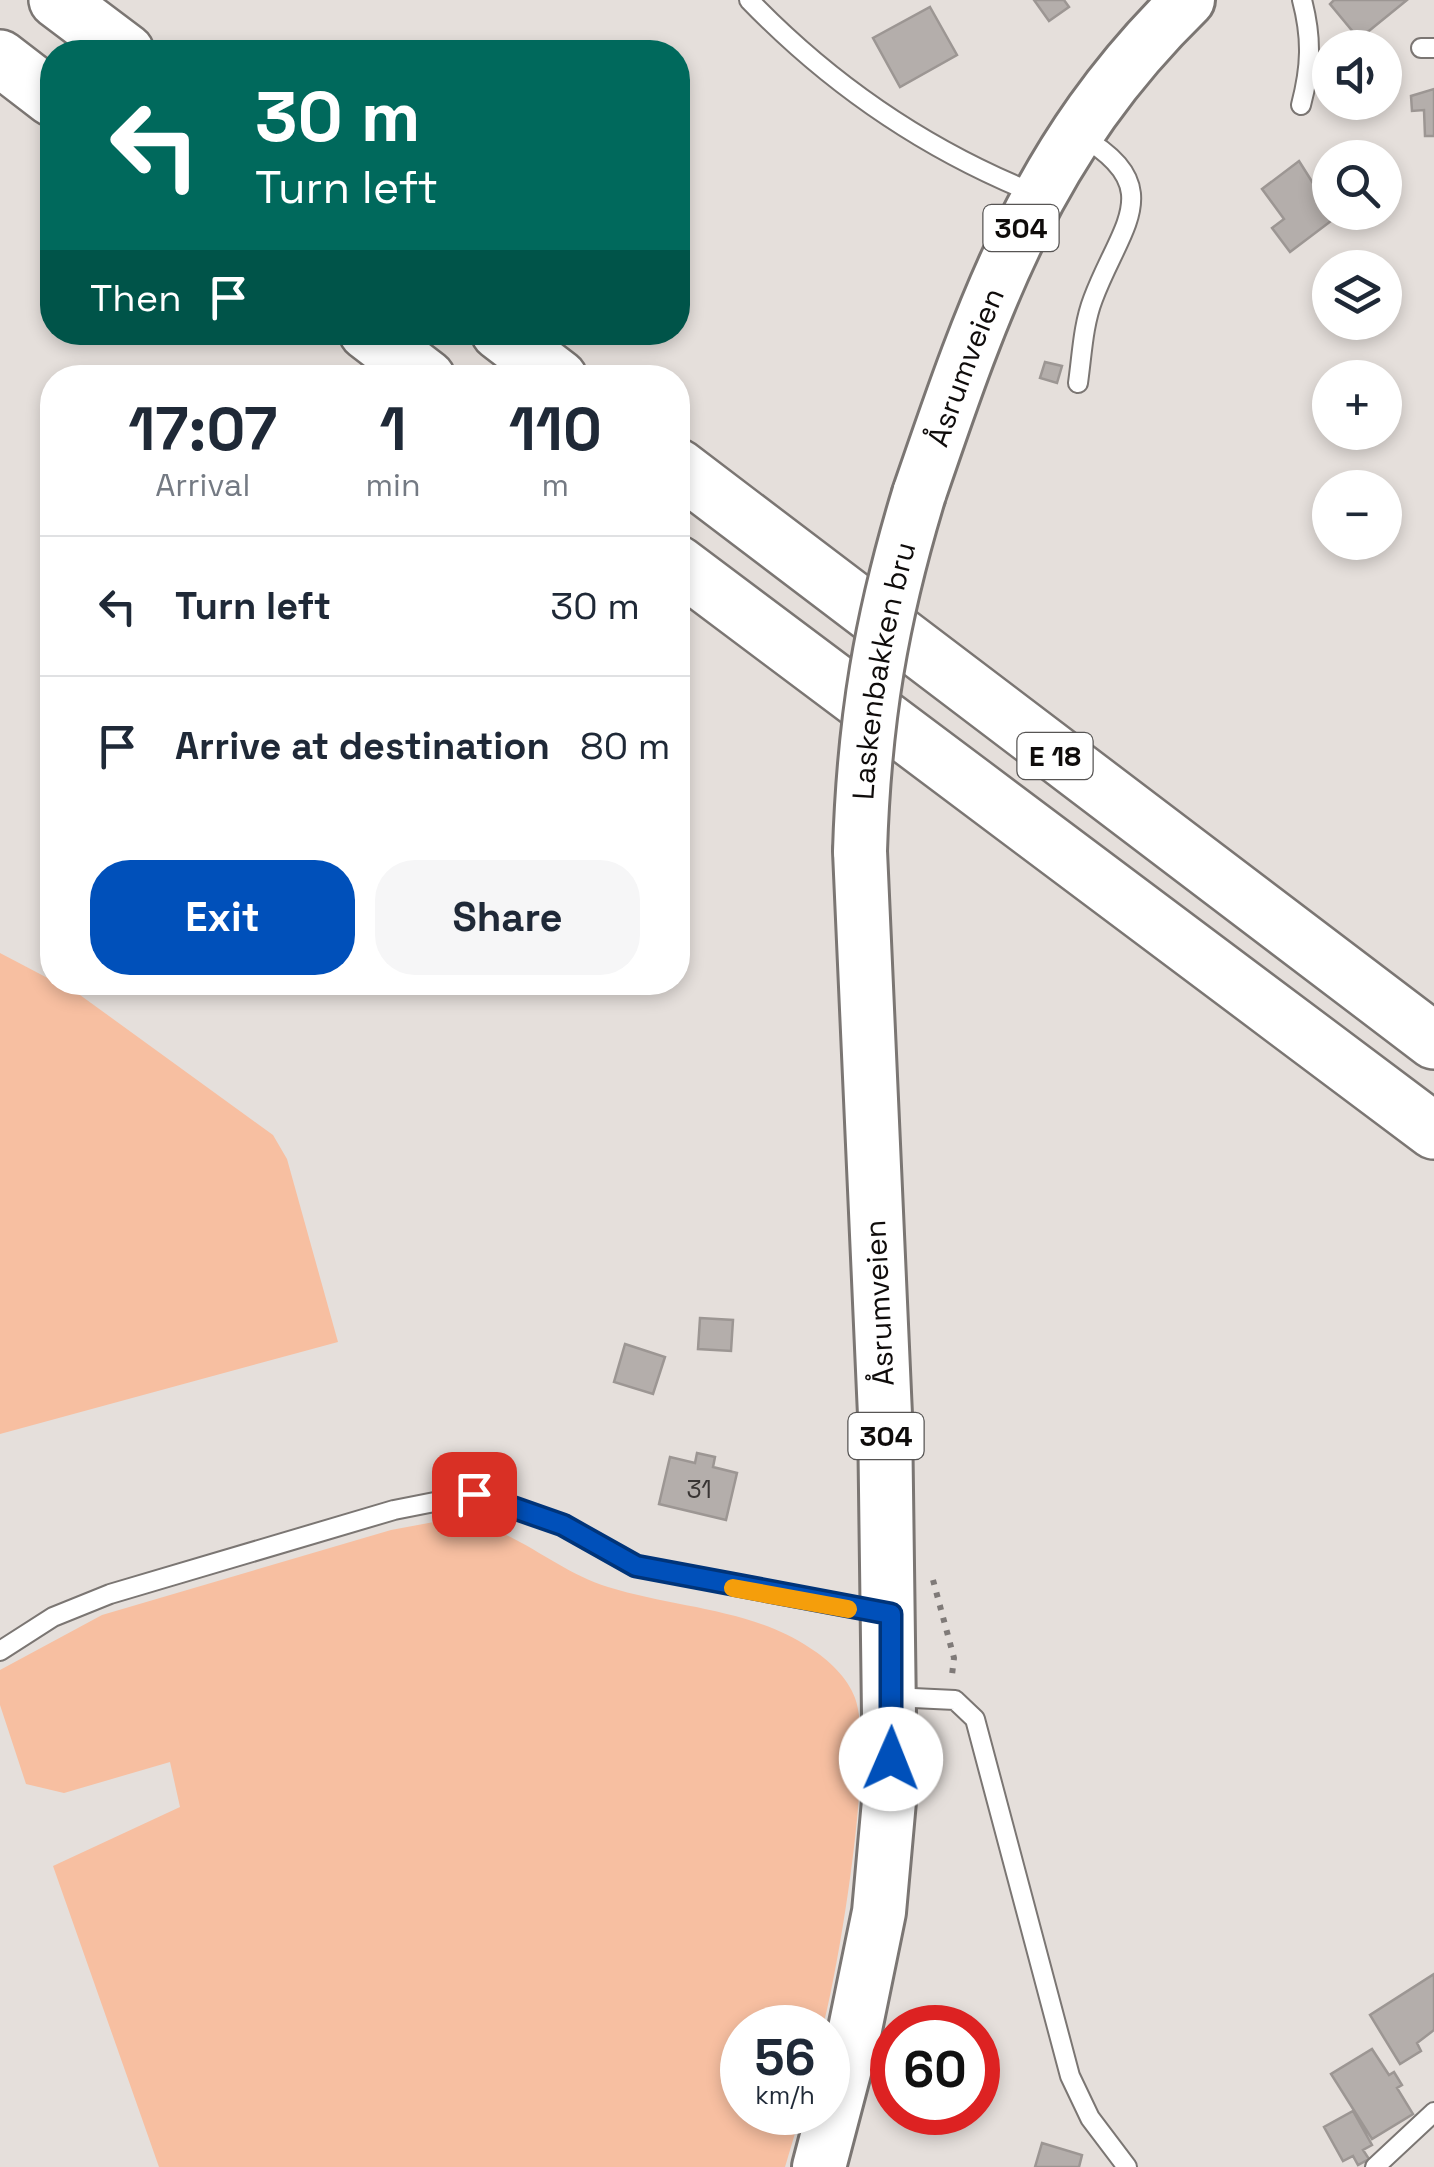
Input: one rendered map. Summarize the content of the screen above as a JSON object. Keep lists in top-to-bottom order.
{
  "streets": {
    "highway": ["E 18"],
    "main road": ["304", "Åsrumveien", "Laskenbakken bru"]
  },
  "crossings": [
    ["Åsrumveien", "Laskenbakken bru"]
  ],
  "house_numbers": ["31"],
  "page": {
    "map_buttons": ["+", "−"],
    "turn": ["30 m", "Turn left"],
    "then": "Then",
    "eta": [
      "17:07",
      "Arrival",
      "1",
      "min",
      "110",
      "m"
    ],
    "list": [
      {
        "name": "Turn left",
        "value": "30 m"
      },
      {
        "name": "Arrive at destination",
        "value": "80 m"
      }
    ],
    "buttons": ["Exit", "Share"],
    "speed": "56 km/h",
    "limit": "60"
  }
}
